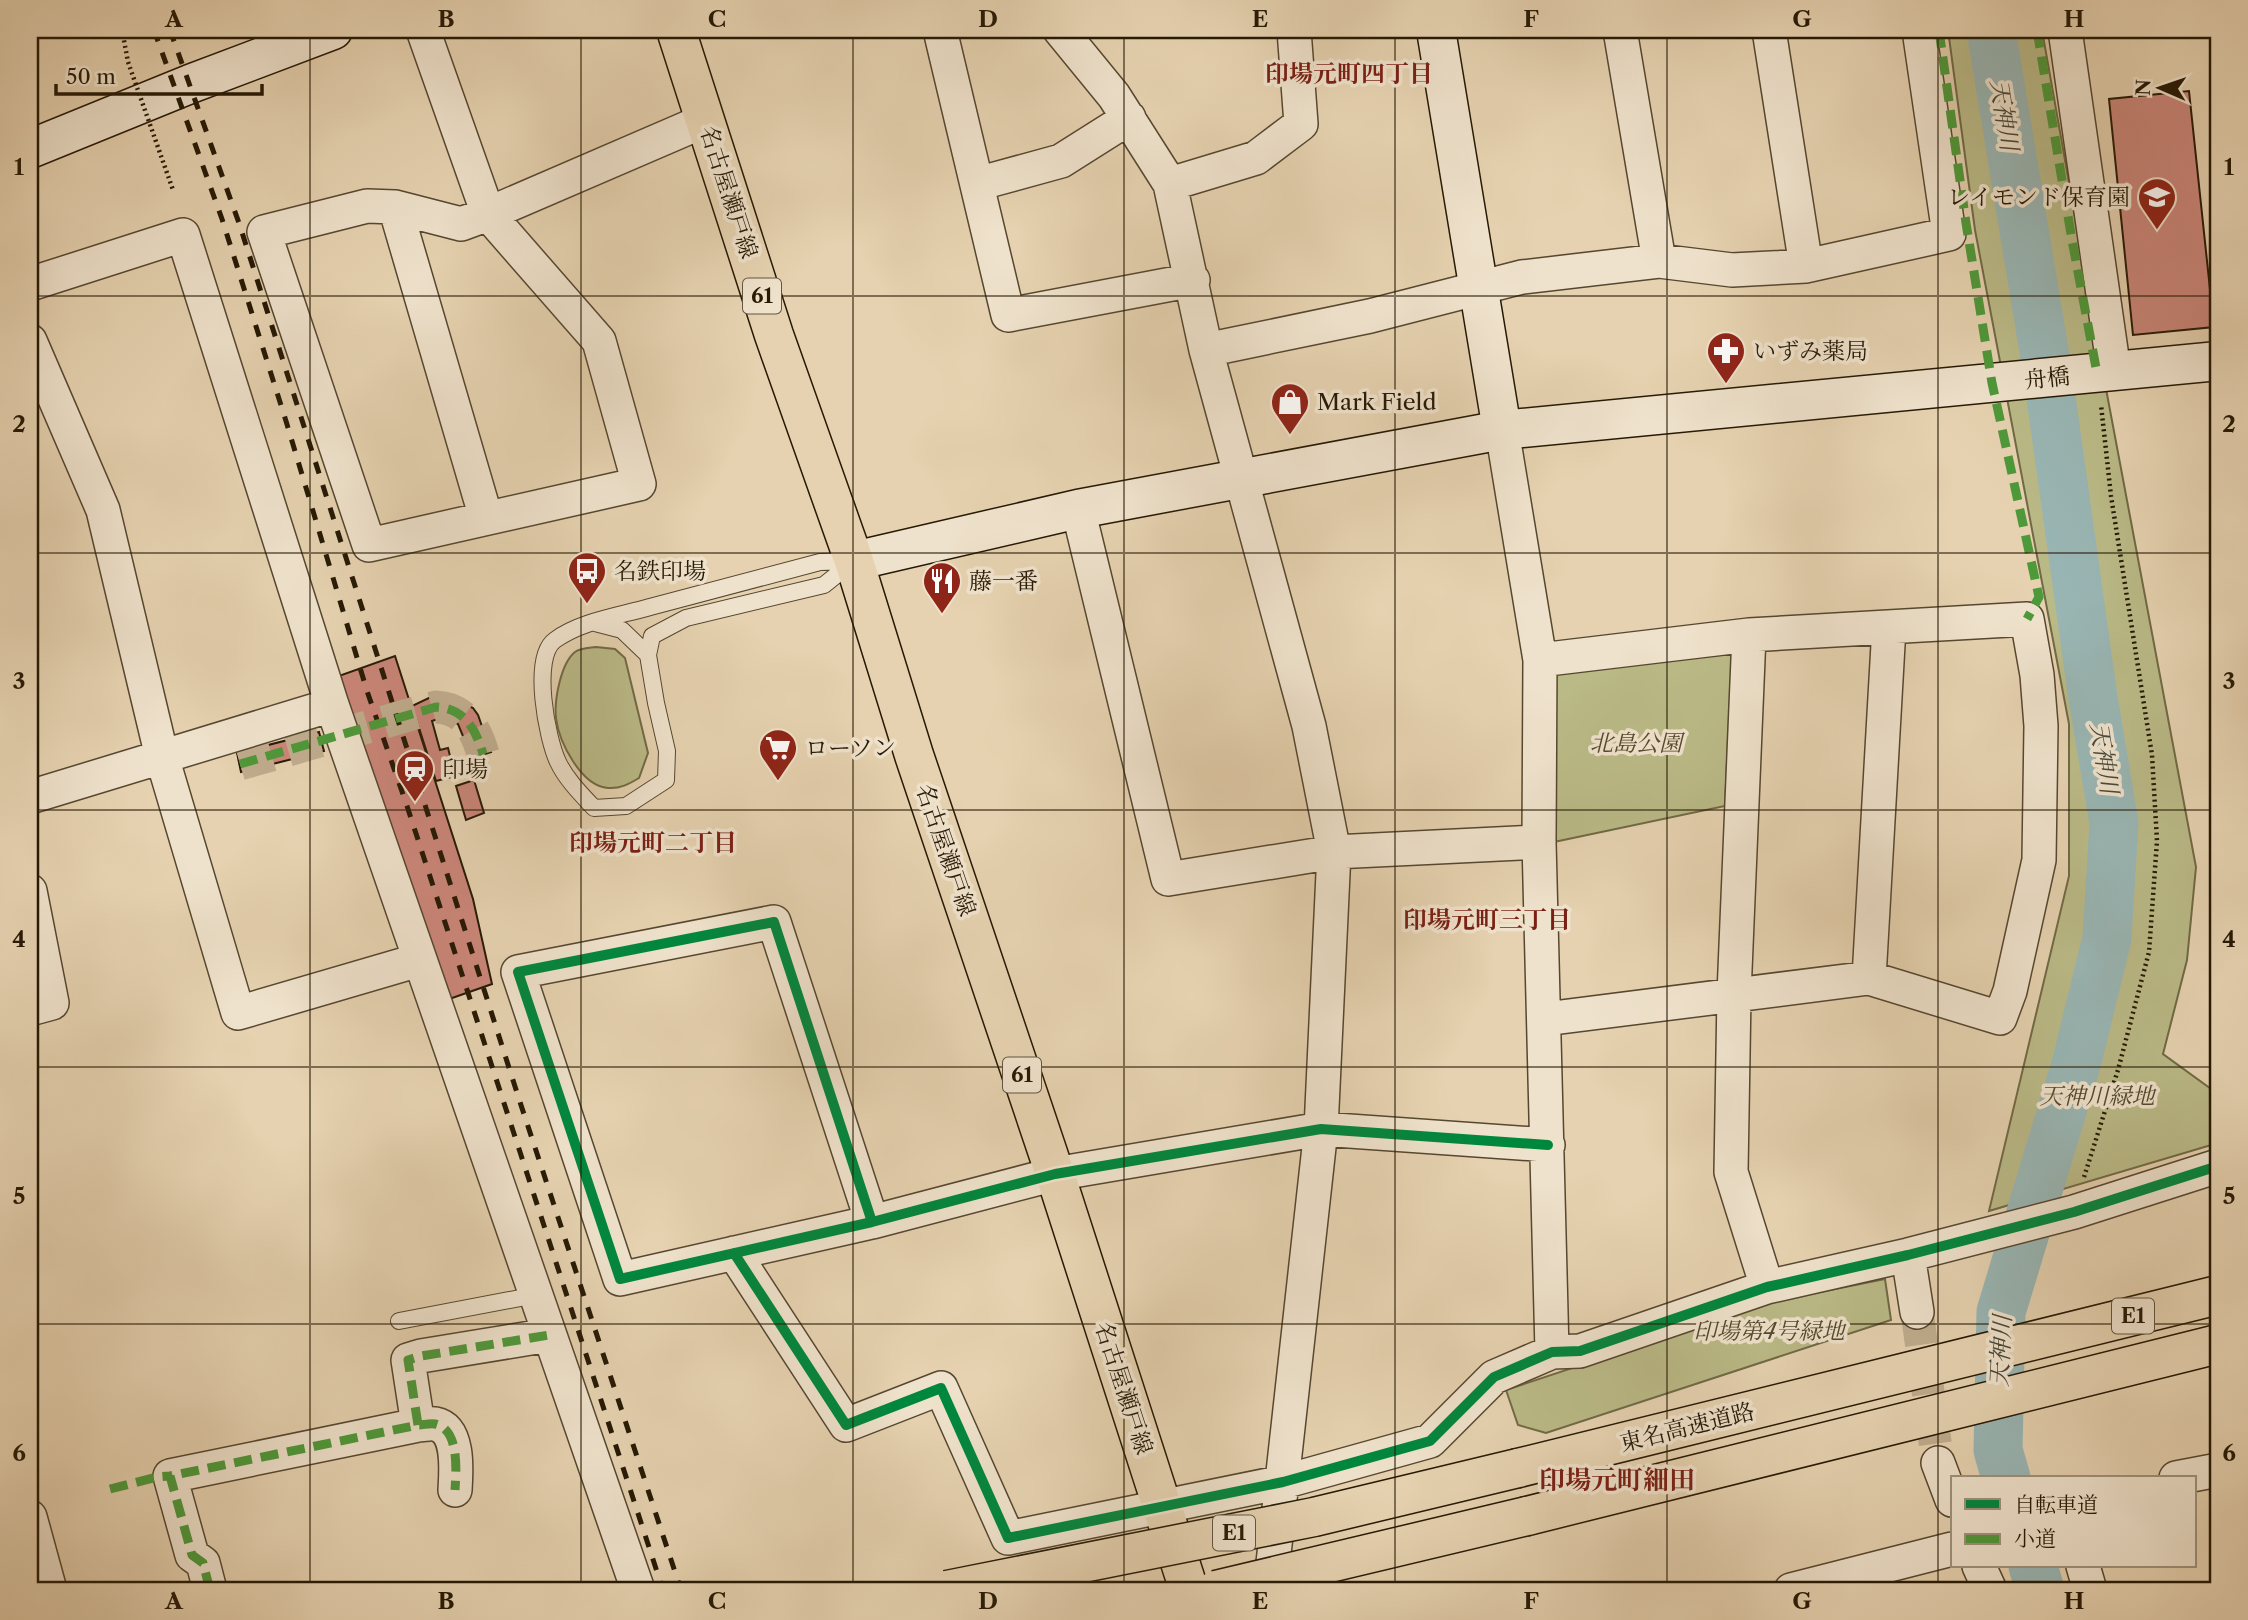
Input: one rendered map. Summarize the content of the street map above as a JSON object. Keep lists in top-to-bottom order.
{
  "streets": {
    "main road": [
      "名古屋瀬戸線",
      "61",
      "E1",
      "東名高速道路"
    ],
    "street": ["舟橋"]
  },
  "crossings": [
    ["名古屋瀬戸線", "舟橋"]
  ],
  "districts": [
    "印場元町四丁目",
    "印場元町二丁目",
    "印場元町三丁目",
    "印場元町細田"
  ],
  "water": ["天神川"],
  "parks": ["北島公園", "天神川緑地", "印場第4号緑地"],
  "places": {
    "school or university": ["レイモンド保育園"],
    "pharmacy": ["いずみ薬局"],
    "shop": ["Mark Field"],
    "bus stop": ["名鉄印場"],
    "restaurant": ["藤一番"],
    "supermarket": ["ローソン"],
    "station": ["印場"]
  },
  "legend": ["自転車道", "小道"],
  "scale_bar": "50 m",
  "north": "left",
  "grid": {
    "columns": [
      "A",
      "B",
      "C",
      "D",
      "E",
      "F",
      "G",
      "H"
    ],
    "rows": [
      "1",
      "2",
      "3",
      "4",
      "5",
      "6"
    ]
  }
}
